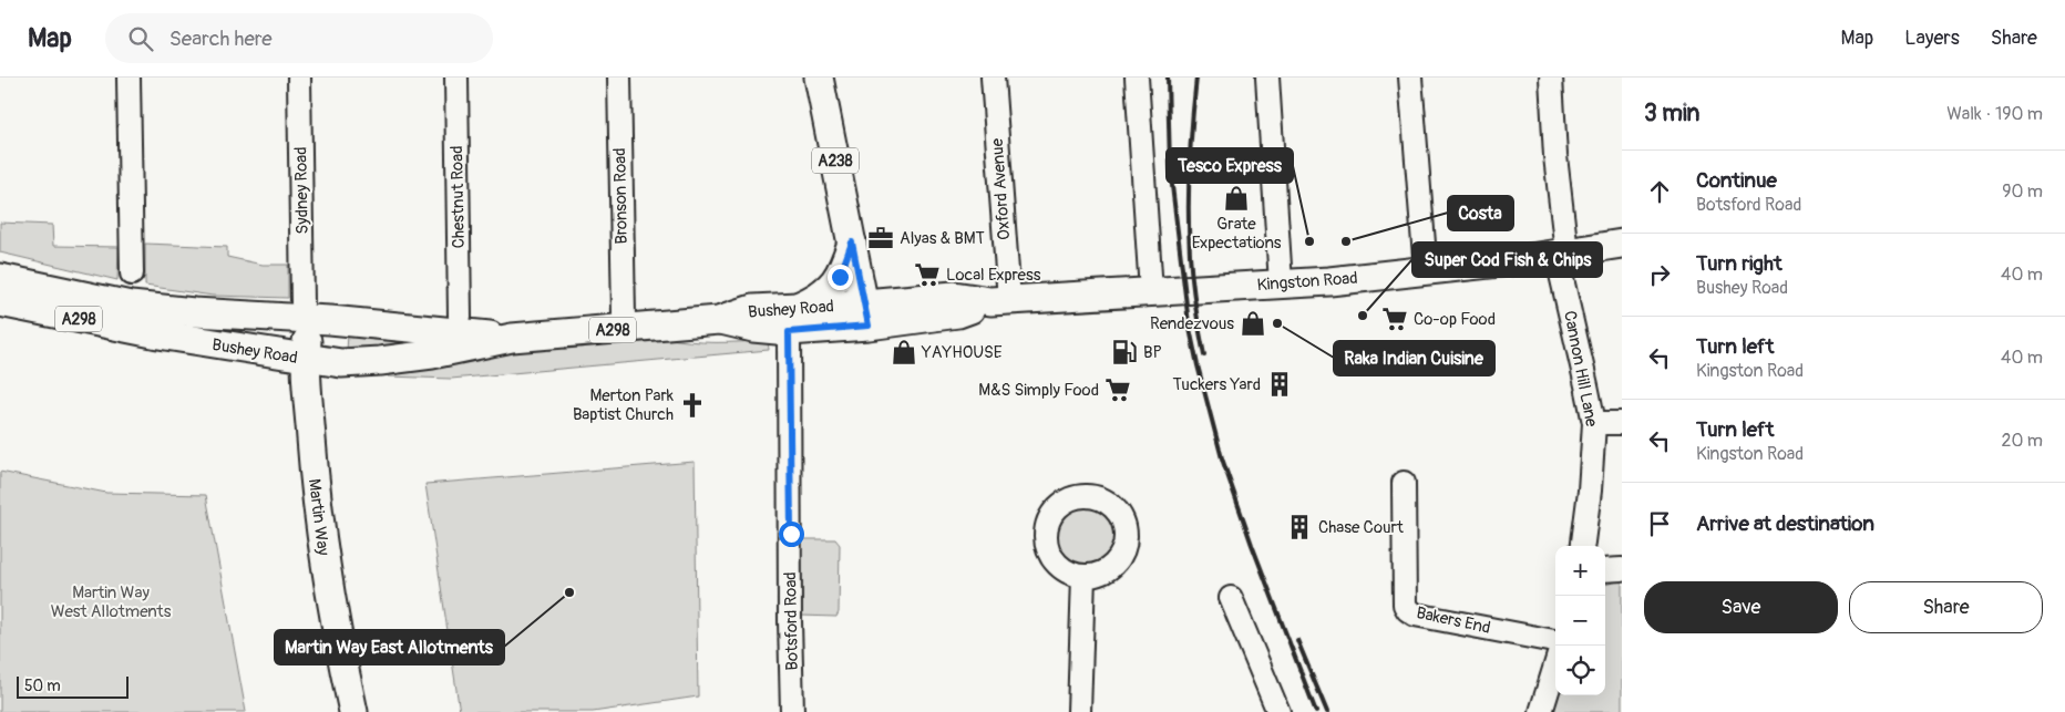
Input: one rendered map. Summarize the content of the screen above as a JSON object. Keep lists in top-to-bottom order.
{
  "streets": {
    "main road": [
      "A238",
      "Kingston Road",
      "Bushey Road",
      "A298",
      "Martin Way"
    ],
    "street": [
      "Oxford Avenue",
      "Sydney Road",
      "Bronson Road",
      "Chestnut Road",
      "Cannon Hill Lane",
      "Bakers End",
      "Botsford Road"
    ]
  },
  "crossings": [
    ["A238", "Kingston Road"],
    ["A238", "Bushey Road"],
    ["Oxford Avenue", "Kingston Road"],
    ["Sydney Road", "Bushey Road"],
    ["Sydney Road", "Martin Way"],
    ["Kingston Road", "Bushey Road"],
    ["Kingston Road", "Cannon Hill Lane"],
    ["Bushey Road", "Martin Way"],
    ["Bushey Road", "Botsford Road"]
  ],
  "parks": ["Martin Way West Allotments"],
  "places": {
    "shop": ["Grate Expectations", "Rendezvous", "YAYHOUSE"],
    "office": ["Alyas & BMT"],
    "other": [
      "Tesco Express",
      "Costa",
      "Super Cod Fish & Chips",
      "Raka Indian Cuisine",
      "Martin Way East Allotments"
    ],
    "supermarket": ["Local Express", "Co-op Food", "M&S Simply Food"],
    "fuel station": ["BP"],
    "building": ["Tuckers Yard", "Chase Court"],
    "church": ["Merton Park Baptist Church"]
  },
  "scale_bar": "50 m",
  "page": {
    "header": "Map",
    "search": "Search here",
    "nav": ["Map", "Layers", "Share"],
    "heading": ["3 min", "Walk · 190 m"],
    "list": [
      ["Continue", "Botsford Road", "90 m"],
      ["Turn right", "Bushey Road", "40 m"],
      ["Turn left", "Kingston Road", "40 m"],
      ["Turn left", "Kingston Road", "20 m"],
      "Arrive at destination"
    ],
    "map_buttons": ["+", "−"],
    "buttons": ["Save", "Share"],
    "scale": "50 m"
  }
}
